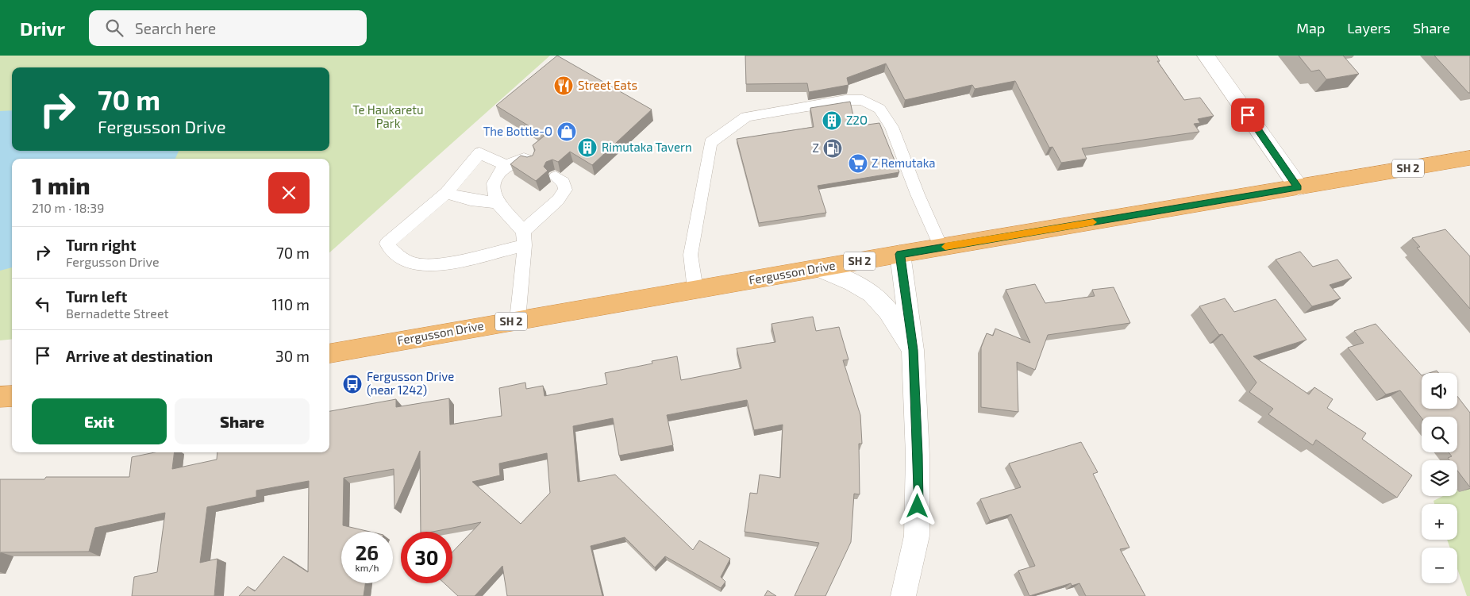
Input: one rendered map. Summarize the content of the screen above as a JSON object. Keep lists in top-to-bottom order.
{
  "streets": {
    "highway": ["SH 2", "Fergusson Drive"]
  },
  "parks": ["Te Haukaretu Park"],
  "places": {
    "restaurant": ["Street Eats"],
    "building": ["Z2O", "Rimutaka Tavern"],
    "shop": ["The Bottle-O"],
    "fuel station": ["Z"],
    "supermarket": ["Z Remutaka"],
    "bus stop": ["Fergusson Drive (near 1242)"]
  },
  "page": {
    "header": "Drivr",
    "search": "Search here",
    "nav": ["Map", "Layers", "Share"],
    "turn": ["70 m", "Fergusson Drive"],
    "heading": ["1 min", "210 m · 18:39"],
    "list": [
      {
        "name": "Turn right",
        "note": "Fergusson Drive",
        "value": "70 m"
      },
      {
        "name": "Turn left",
        "note": "Bernadette Street",
        "value": "110 m"
      },
      {
        "name": "Arrive at destination",
        "value": "30 m"
      }
    ],
    "map_buttons": ["+", "−"],
    "buttons": ["Exit", "Share"],
    "speed": "26 km/h",
    "limit": "30"
  }
}
